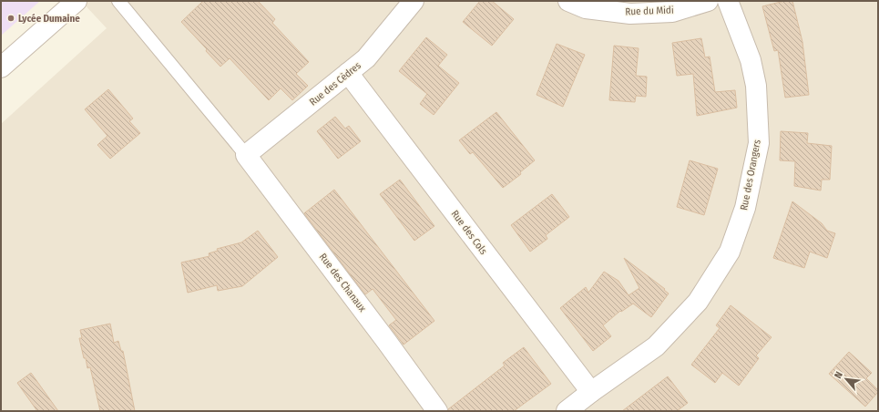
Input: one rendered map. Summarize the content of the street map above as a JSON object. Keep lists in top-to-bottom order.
{
  "streets": {
    "street": [
      "Rue du Midi",
      "Rue des Cèdres",
      "Rue des Orangers",
      "Rue des Cols",
      "Rue des Chanaux"
    ]
  },
  "crossings": [
    ["Rue des Cèdres", "Rue des Cols"],
    ["Rue des Cèdres", "Rue des Chanaux"],
    ["Rue des Orangers", "Rue des Cols"]
  ],
  "places": ["Lycée Dumaine"],
  "north": "top left"
}
